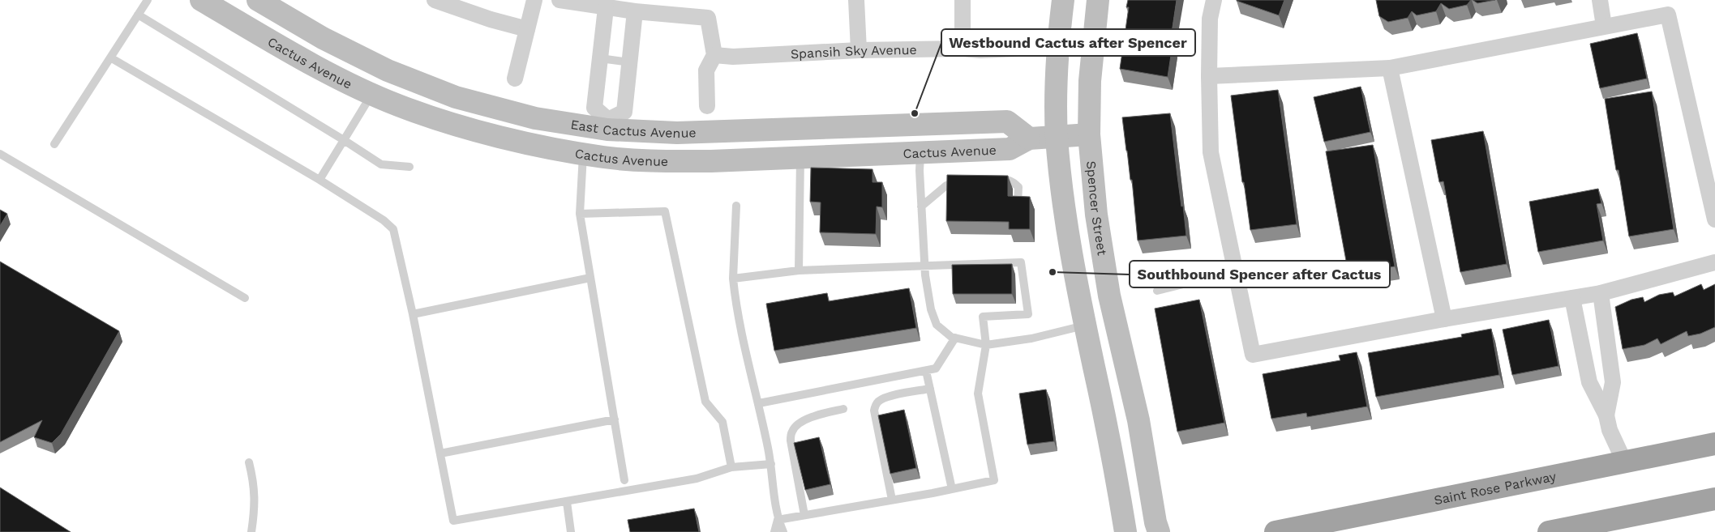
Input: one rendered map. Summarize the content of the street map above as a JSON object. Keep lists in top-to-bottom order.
{
  "streets": {
    "highway": ["Saint Rose Parkway"],
    "main road": ["Cactus Avenue", "East Cactus Avenue", "Spencer Street"],
    "street": ["Spansih Sky Avenue"]
  },
  "crossings": [
    ["Cactus Avenue", "East Cactus Avenue"],
    ["Cactus Avenue", "Spencer Street"]
  ],
  "places": ["Westbound Cactus after Spencer", "Southbound Spencer after Cactus"]
}
